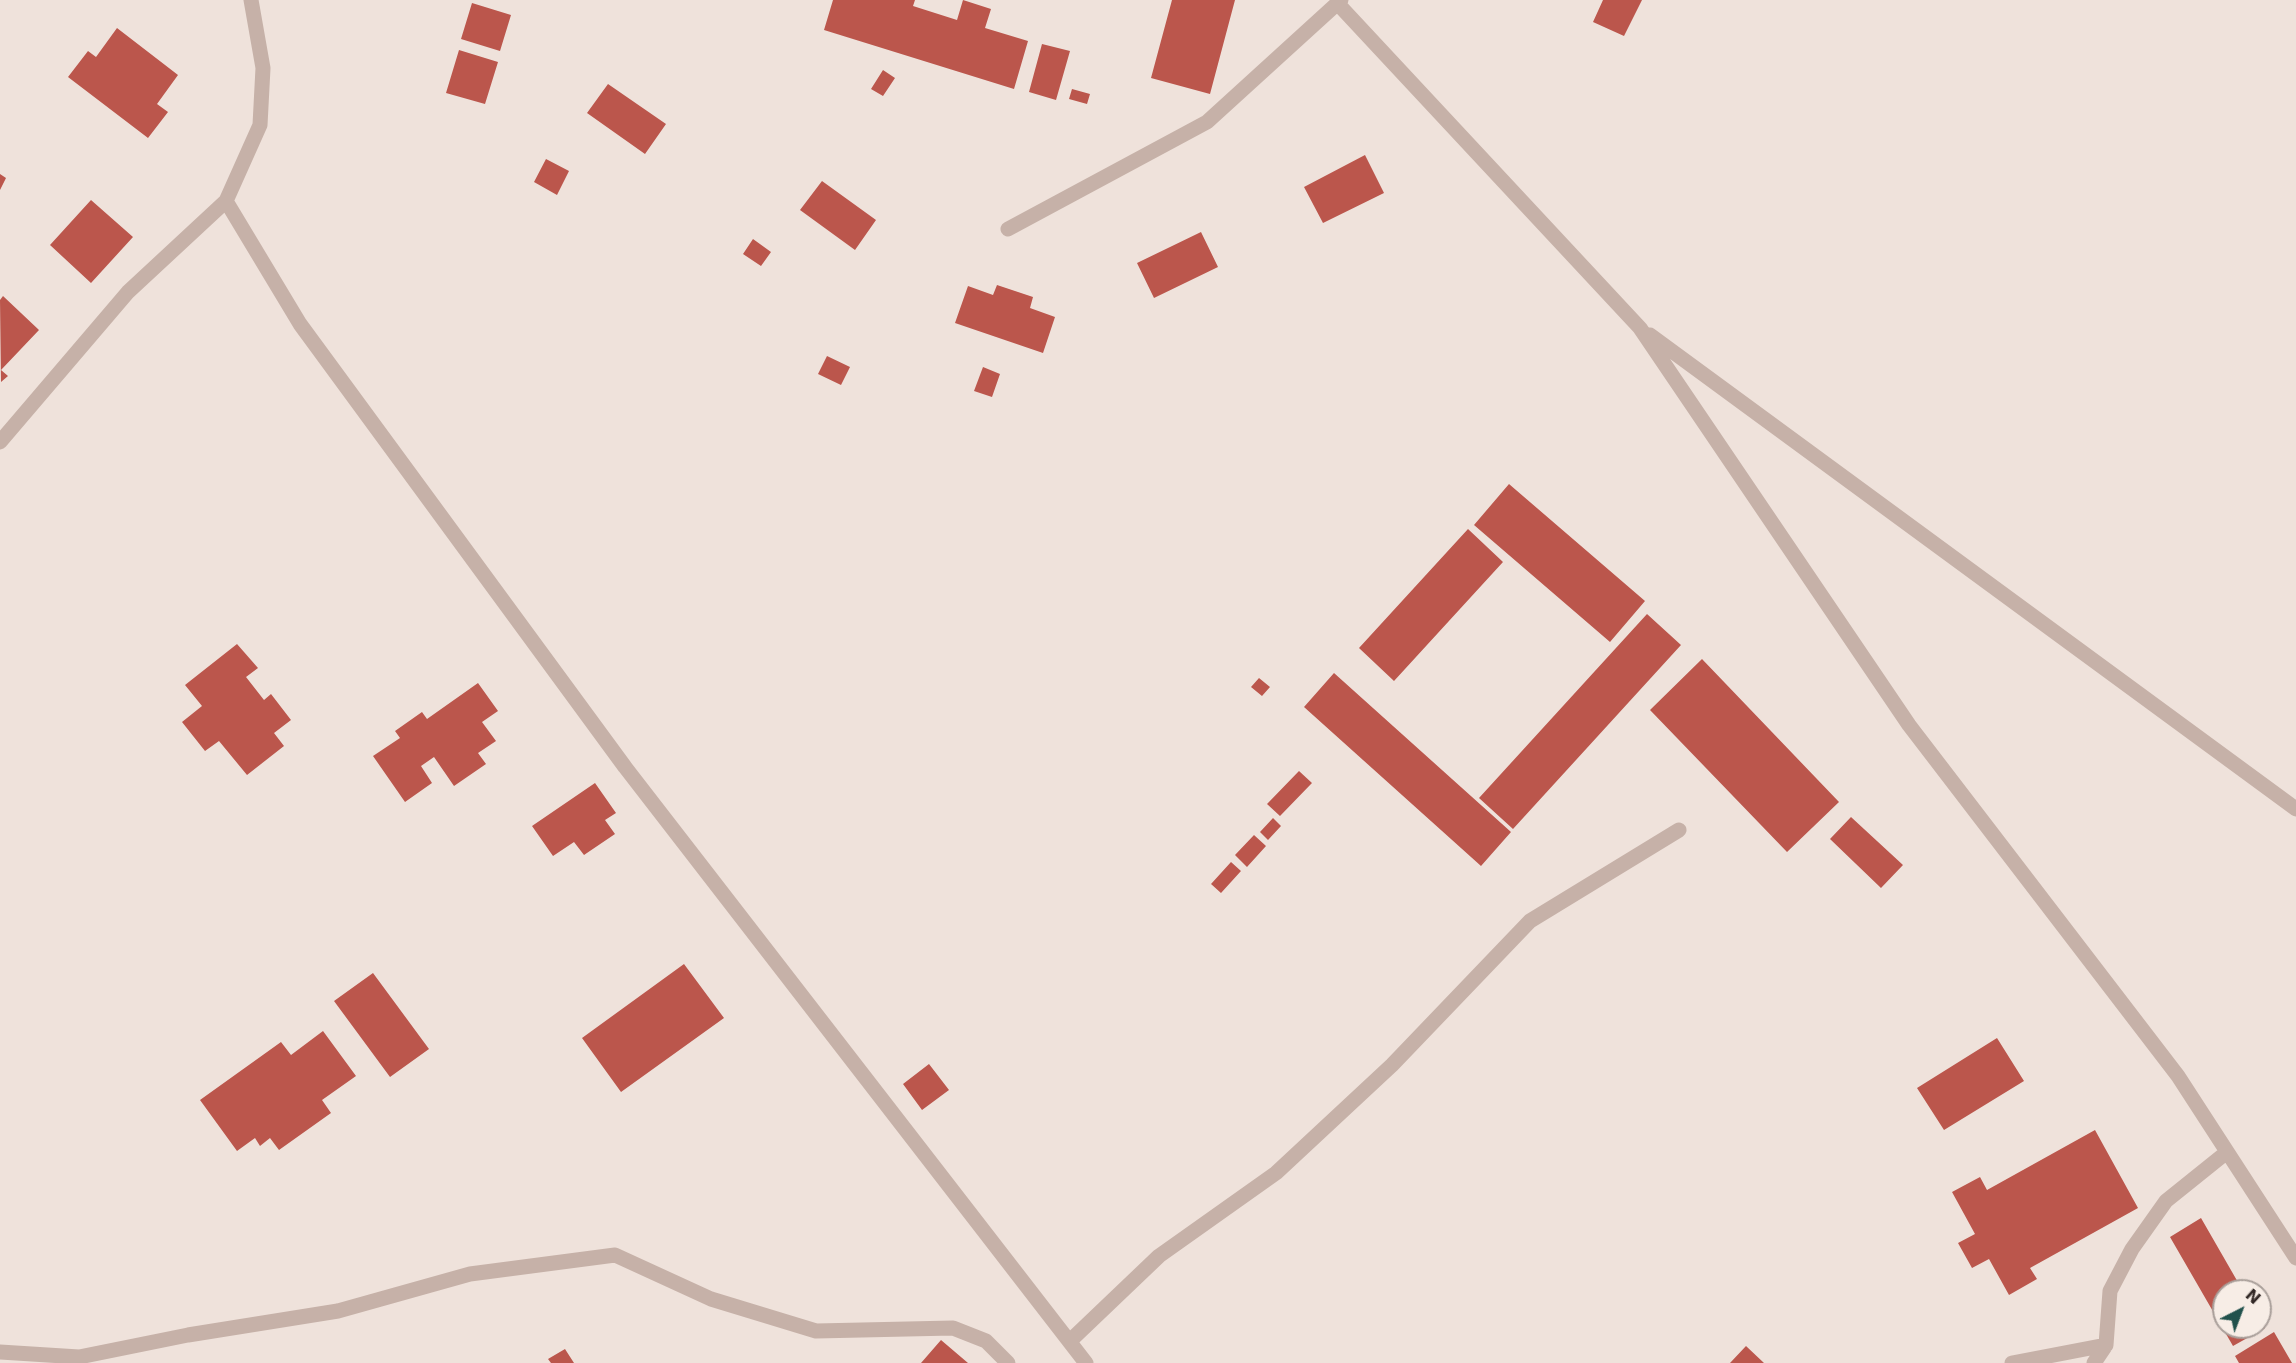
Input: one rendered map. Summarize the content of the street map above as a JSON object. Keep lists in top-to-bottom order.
{
  "north": "top right"
}
